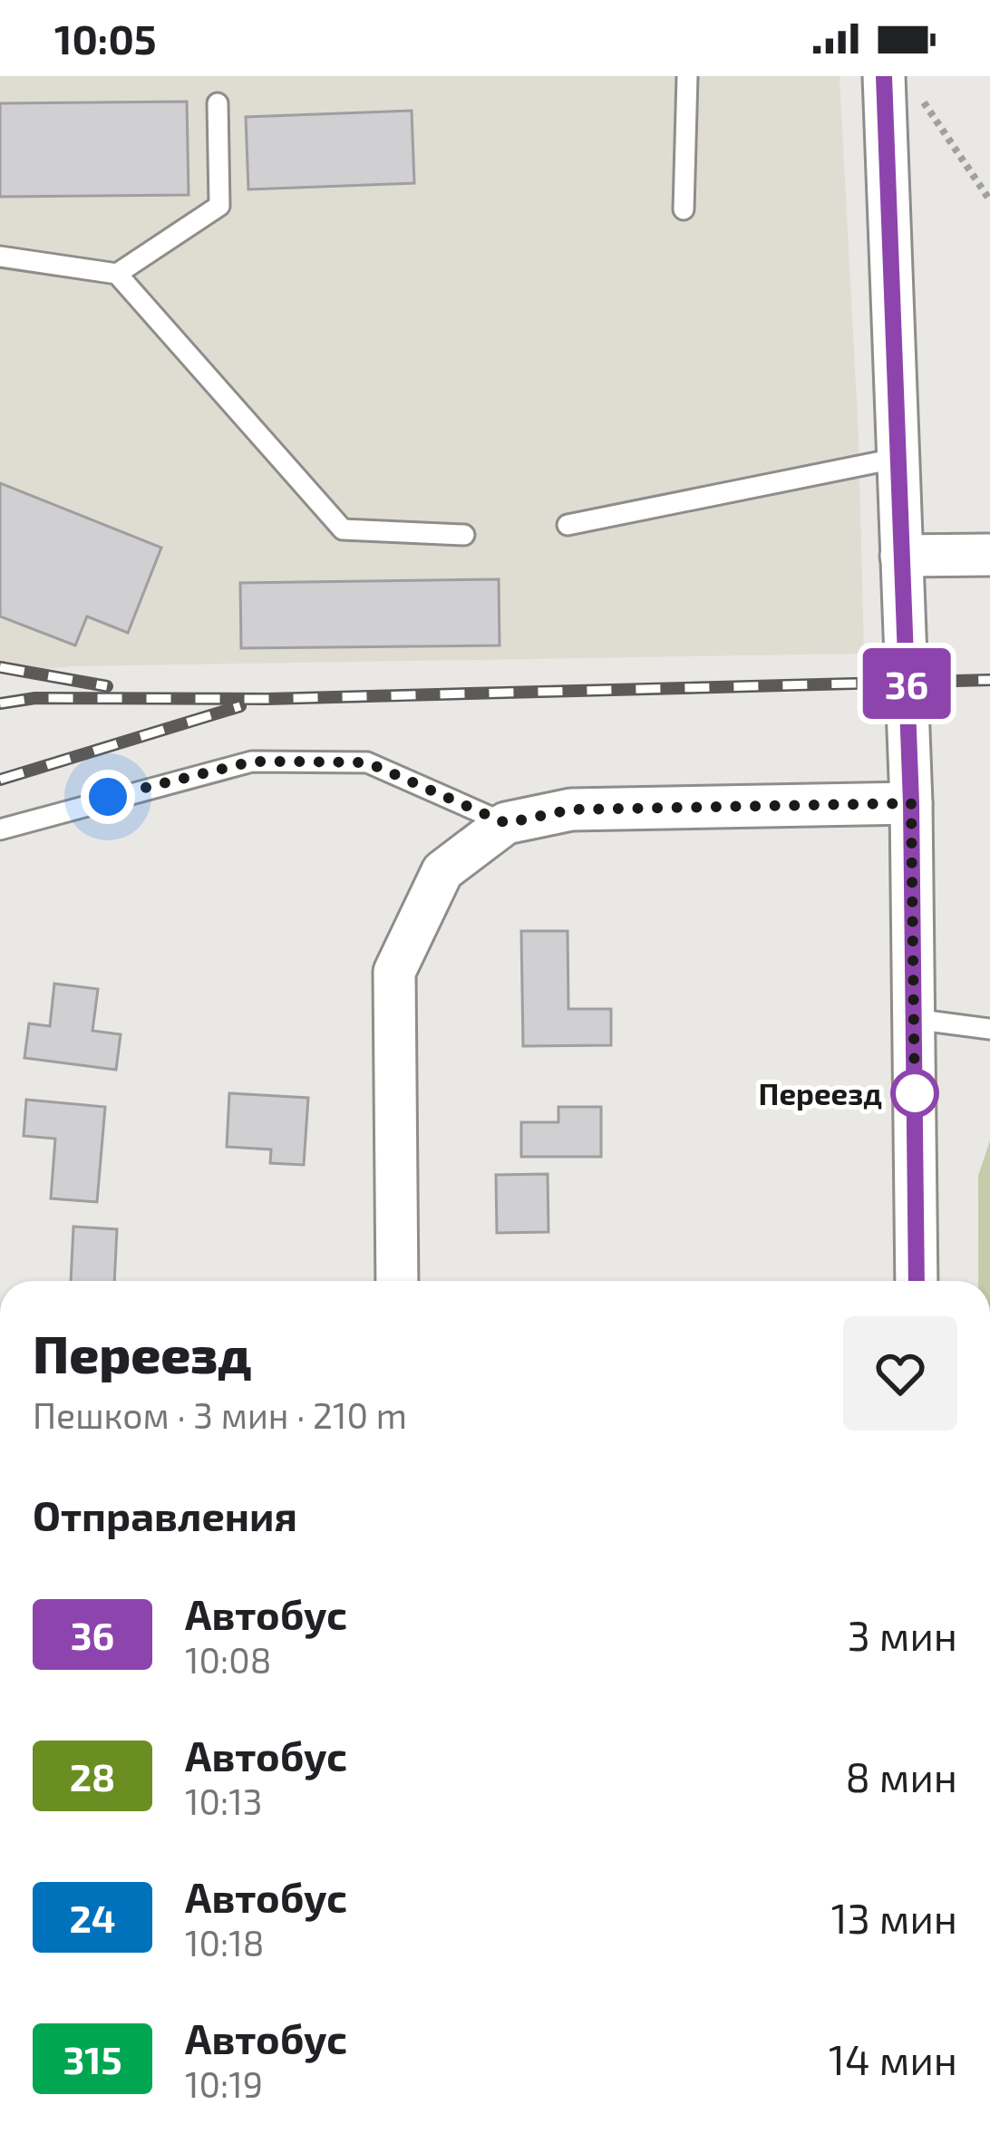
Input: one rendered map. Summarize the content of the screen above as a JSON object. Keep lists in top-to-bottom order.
{
  "places": ["Переезд"],
  "lines": ["bus line 36"],
  "page": {
    "status": "10:05",
    "on_map": "36",
    "heading": [
      ["Переезд", "Пешком · 3 мин · 210 m"],
      "Отправления"
    ],
    "list": [
      {
        "mark": "36",
        "name": "Автобус",
        "note": "10:08",
        "value": "3 мин"
      },
      {
        "mark": "28",
        "name": "Автобус",
        "note": "10:13",
        "value": "8 мин"
      },
      {
        "mark": "24",
        "name": "Автобус",
        "note": "10:18",
        "value": "13 мин"
      },
      {
        "mark": "315",
        "name": "Автобус",
        "note": "10:19",
        "value": "14 мин"
      }
    ]
  }
}
